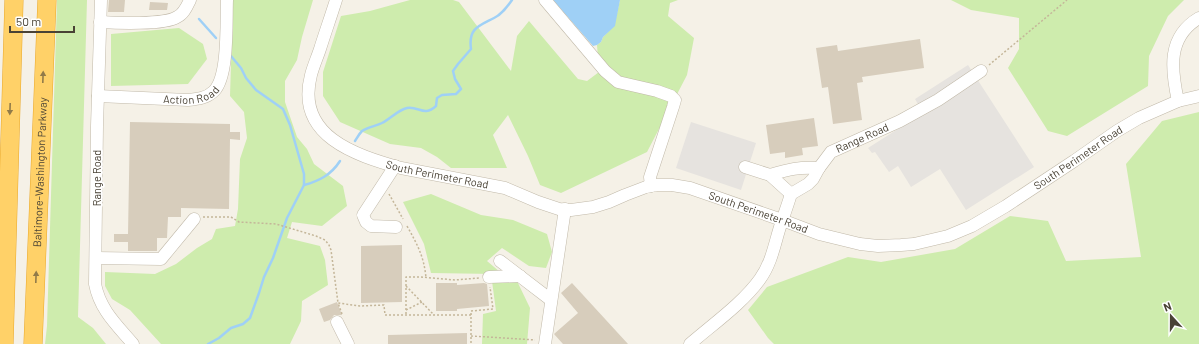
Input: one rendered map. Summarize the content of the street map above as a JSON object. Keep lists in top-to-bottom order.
{
  "streets": {
    "highway": ["Baltimore-Washington Parkway"],
    "lane": ["Action Road", "Range Road", "South Perimeter Road"]
  },
  "crossings": [
    ["Action Road", "Range Road"]
  ],
  "scale_bar": "50 m",
  "north": "top"
}
